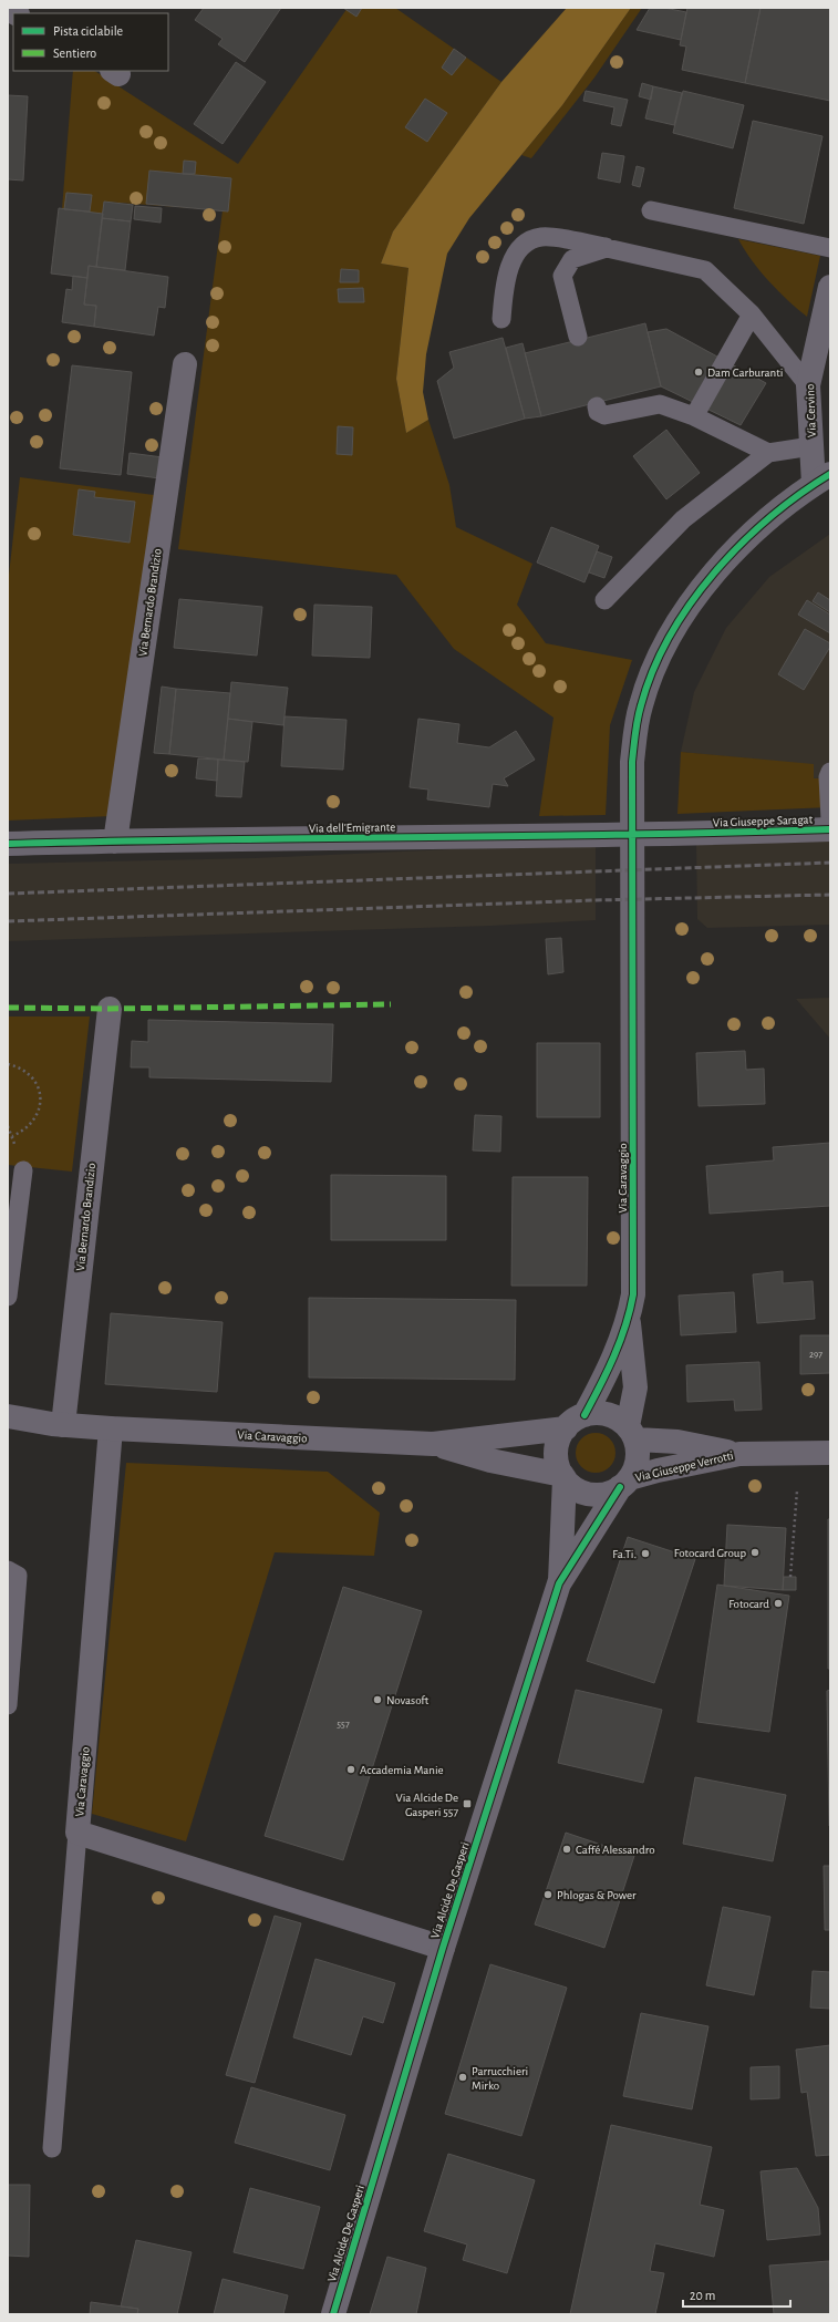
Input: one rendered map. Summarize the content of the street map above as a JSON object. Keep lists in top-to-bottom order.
{
  "streets": {
    "street": [
      "Via Cervino",
      "Via Bernardo Brandizio",
      "Via Giuseppe Saragat",
      "Via dell'Emigrante",
      "Via Caravaggio",
      "Via Giuseppe Verrotti",
      "Via Alcide De Gasperi"
    ]
  },
  "crossings": [
    ["Via Cervino", "Via Caravaggio"],
    ["Via Bernardo Brandizio", "Via dell'Emigrante"],
    ["Via Bernardo Brandizio", "Via Caravaggio"],
    ["Via Giuseppe Saragat", "Via dell'Emigrante"],
    ["Via Caravaggio", "Via Giuseppe Verrotti"],
    ["Via Caravaggio", "Via Alcide De Gasperi"],
    ["Via Giuseppe Verrotti", "Via Alcide De Gasperi"]
  ],
  "places": {
    "other": [
      "Dam Carburanti",
      "Fotocard Group",
      "Fa.Ti.",
      "Fotocard",
      "Novasoft",
      "Accademia Manie",
      "Caffé Alessandro",
      "Phlogas & Power",
      "Parrucchieri Mirko"
    ],
    "transit": ["Via Alcide De Gasperi 557"]
  },
  "house_numbers": ["297", "557"],
  "legend": ["Pista ciclabile", "Sentiero"],
  "scale_bar": "20 m"
}
